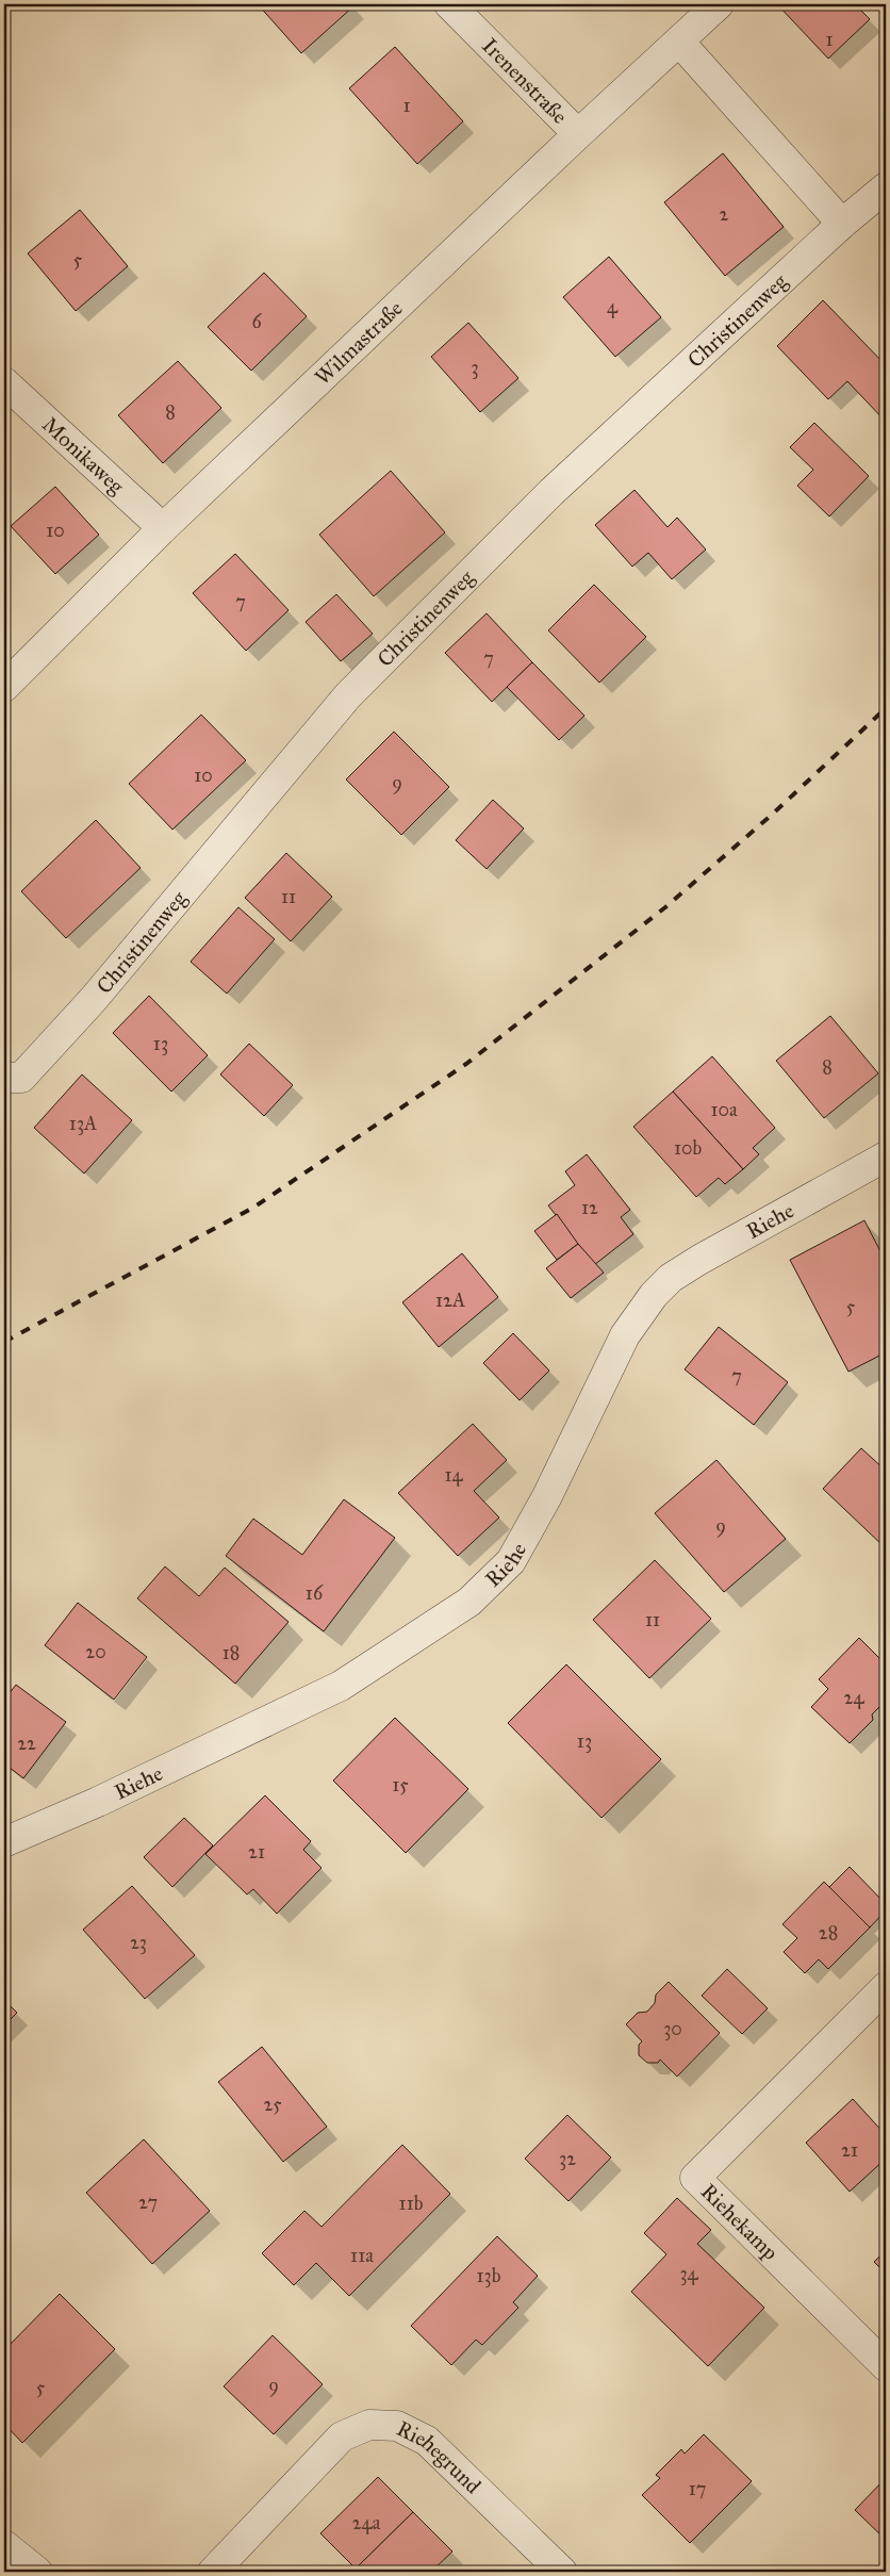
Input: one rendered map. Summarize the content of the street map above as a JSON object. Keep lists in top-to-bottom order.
{
  "streets": {
    "street": [
      "Irenenstraße",
      "Christinenweg",
      "Wilmastraße",
      "Monikaweg",
      "Riehe",
      "Riehekamp",
      "Riehegrund"
    ]
  },
  "crossings": [
    ["Irenenstraße", "Wilmastraße"],
    ["Wilmastraße", "Monikaweg"]
  ],
  "house_numbers": [
    "1",
    "1",
    "2",
    "5",
    "4",
    "6",
    "3",
    "8",
    "10",
    "7",
    "7",
    "10",
    "9",
    "11",
    "13",
    "8",
    "10a",
    "13A",
    "10b",
    "12",
    "12A",
    "5",
    "7",
    "14",
    "9",
    "16",
    "11",
    "20",
    "18",
    "24",
    "13",
    "22",
    "15",
    "21",
    "28",
    "23",
    "30",
    "25",
    "21",
    "32",
    "27",
    "11b",
    "11a",
    "34",
    "13b",
    "9",
    "5",
    "17",
    "24a"
  ]
}
